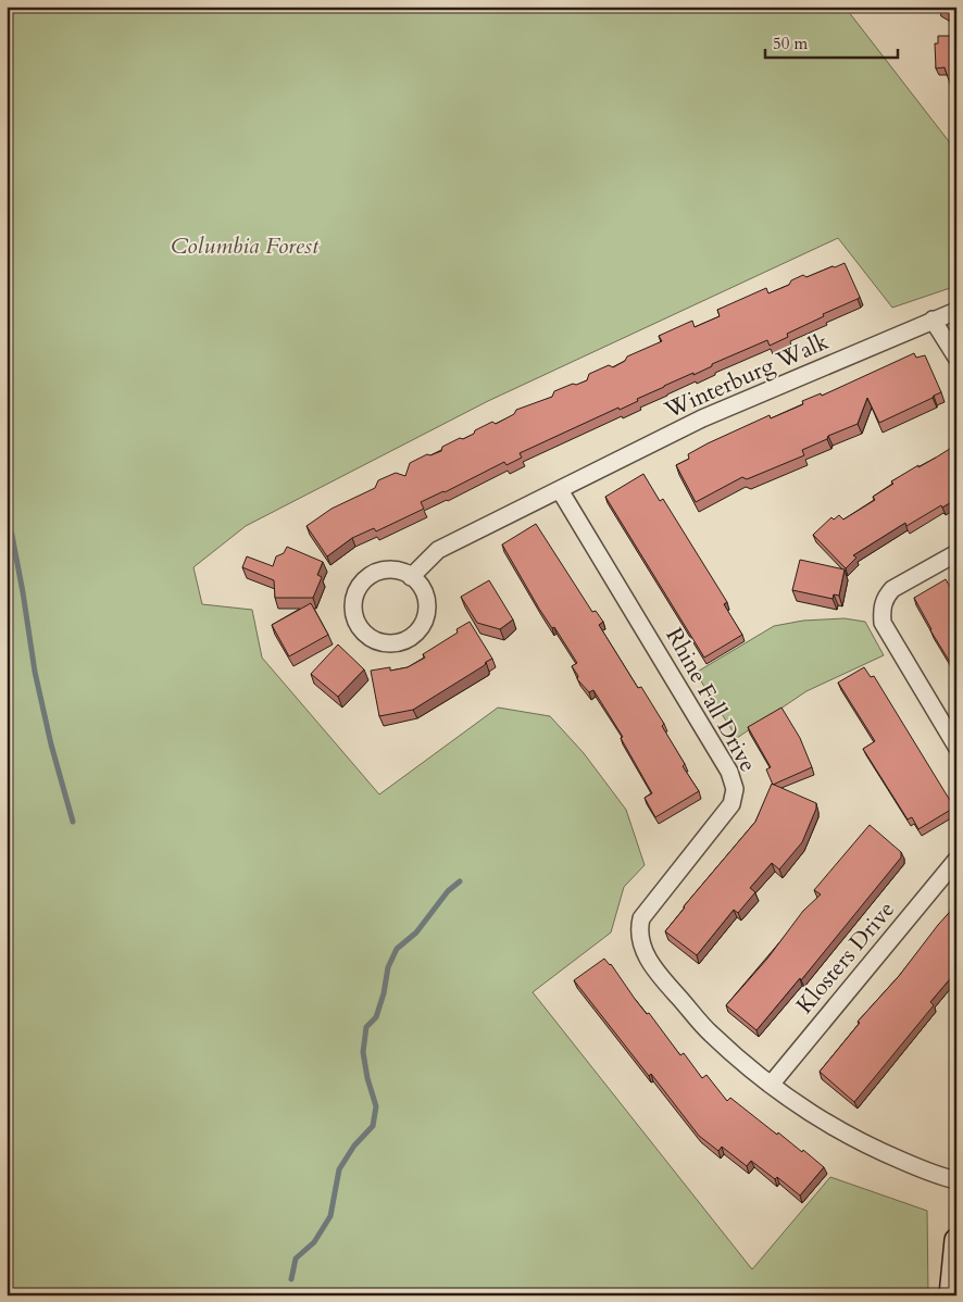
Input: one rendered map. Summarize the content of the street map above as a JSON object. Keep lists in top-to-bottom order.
{
  "streets": {
    "street": ["Winterburg Walk", "Rhine Fall Drive", "Klosters Drive"]
  },
  "crossings": [
    ["Winterburg Walk", "Rhine Fall Drive"],
    ["Rhine Fall Drive", "Klosters Drive"]
  ],
  "parks": ["Columbia Forest"],
  "scale_bar": "50 m"
}
